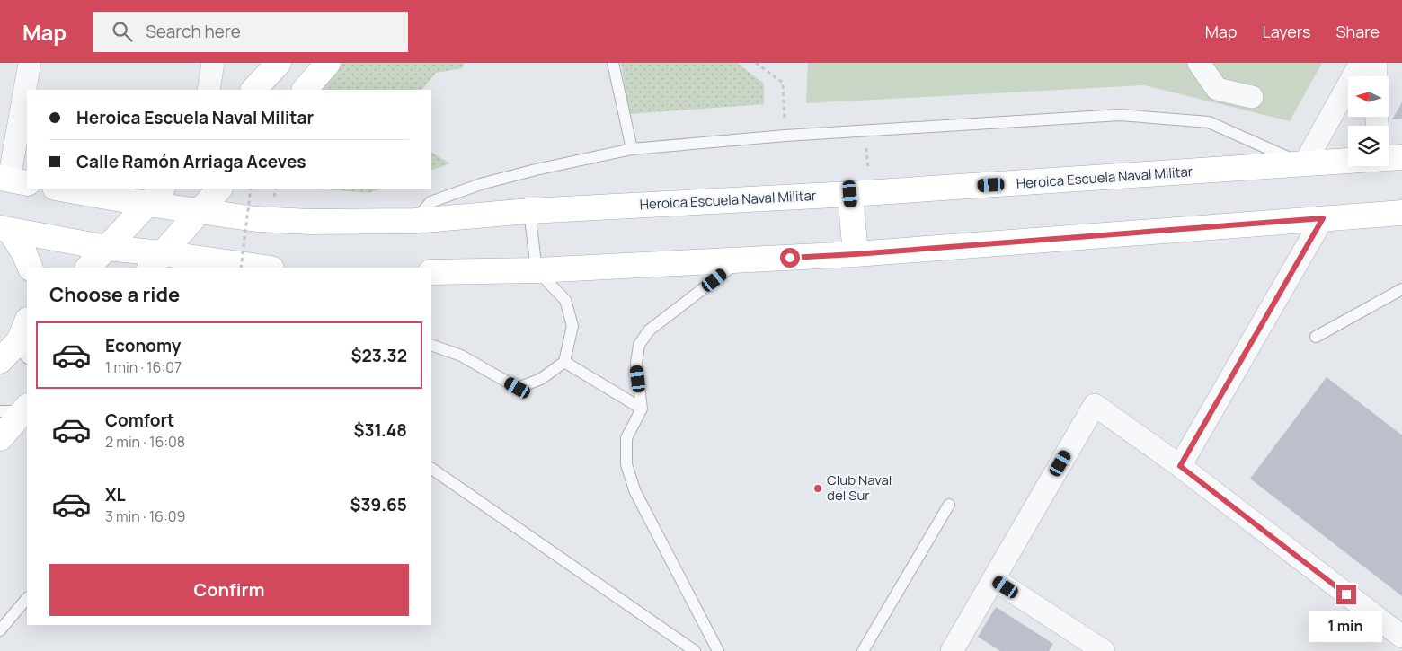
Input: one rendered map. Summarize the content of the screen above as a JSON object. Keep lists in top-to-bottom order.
{
  "streets": {
    "main road": ["Heroica Escuela Naval Militar"]
  },
  "places": ["Club Naval del Sur"],
  "north": "left",
  "page": {
    "header": "Map",
    "search": "Search here",
    "nav": ["Map", "Layers", "Share"],
    "banner": ["Heroica Escuela Naval Militar", "Calle Ramón Arriaga Aceves"],
    "heading": "Choose a ride",
    "list": [
      {
        "name": "Economy",
        "note": "1 min · 16:07",
        "value": "$23.32"
      },
      {
        "name": "Comfort",
        "note": "2 min · 16:08",
        "value": "$31.48"
      },
      {
        "name": "XL",
        "note": "3 min · 16:09",
        "value": "$39.65"
      }
    ],
    "buttons": "Confirm",
    "bubble": "1 min"
  }
}
